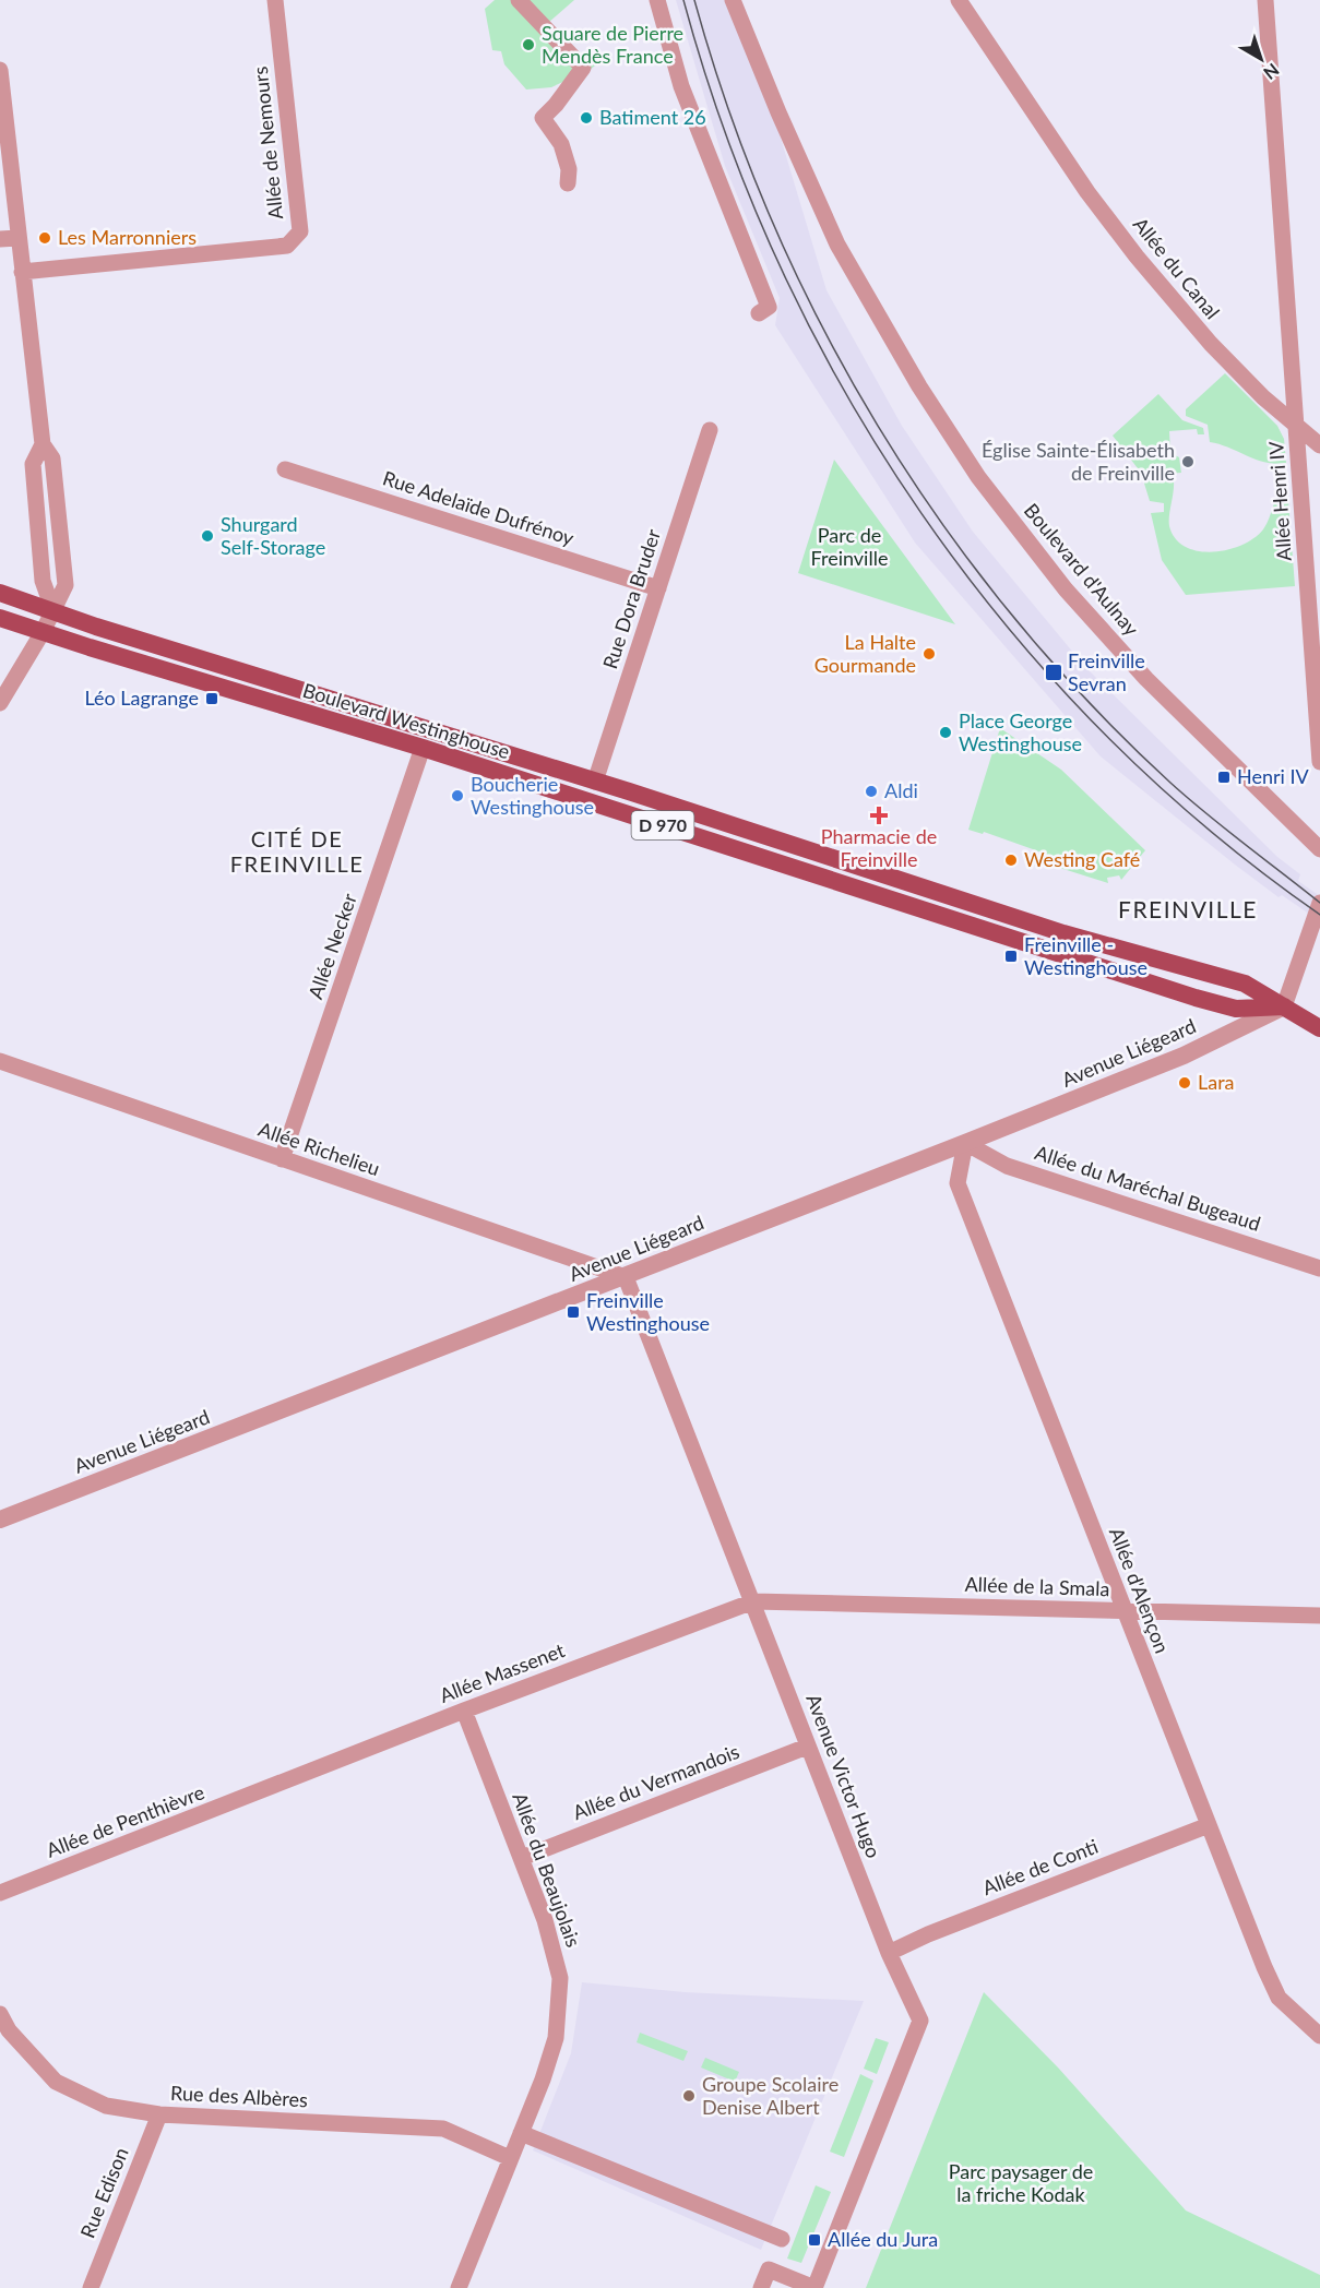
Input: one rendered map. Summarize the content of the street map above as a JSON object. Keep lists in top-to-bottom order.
{
  "streets": {
    "main road": ["Boulevard Westinghouse", "D 970"],
    "street": [
      "Allée de Nemours",
      "Allée du Canal",
      "Allée Henri IV",
      "Rue Adelaïde Dufrénoy",
      "Boulevard d'Aulnay",
      "Rue Dora Bruder",
      "Allée Necker",
      "Avenue Liégeard",
      "Allée Richelieu",
      "Allée du Maréchal Bugeaud",
      "Allée de la Smala",
      "Allée d'Alençon",
      "Allée Massenet",
      "Avenue Victor Hugo",
      "Allée du Vermandois",
      "Allée de Penthièvre",
      "Allée de Conti",
      "Allée du Beaujolais",
      "Rue des Albères",
      "Rue Edison"
    ]
  },
  "crossings": [
    ["Allée du Canal", "Allée Henri IV"],
    ["Rue Adelaïde Dufrénoy", "Rue Dora Bruder"],
    ["Rue Dora Bruder", "Boulevard Westinghouse"],
    ["Boulevard Westinghouse", "D 970"],
    ["Boulevard Westinghouse", "Allée Necker"],
    ["Boulevard Westinghouse", "Avenue Liégeard"],
    ["Allée Necker", "Allée Richelieu"],
    ["Avenue Liégeard", "Allée Richelieu"],
    ["Avenue Liégeard", "Allée du Maréchal Bugeaud"],
    ["Avenue Liégeard", "Allée d'Alençon"],
    ["Avenue Liégeard", "Avenue Victor Hugo"],
    ["Allée Richelieu", "Avenue Victor Hugo"],
    ["Allée du Maréchal Bugeaud", "Allée d'Alençon"],
    ["Allée de la Smala", "Allée d'Alençon"],
    ["Allée de la Smala", "Allée Massenet"],
    ["Allée de la Smala", "Avenue Victor Hugo"],
    ["Allée d'Alençon", "Allée de Conti"],
    ["Allée Massenet", "Avenue Victor Hugo"],
    ["Allée Massenet", "Allée de Penthièvre"],
    ["Allée Massenet", "Allée du Beaujolais"],
    ["Avenue Victor Hugo", "Allée du Vermandois"],
    ["Avenue Victor Hugo", "Allée de Conti"],
    ["Allée du Vermandois", "Allée du Beaujolais"],
    ["Allée du Beaujolais", "Rue des Albères"],
    ["Rue des Albères", "Rue Edison"]
  ],
  "districts": ["CITÉ DE FREINVILLE", "FREINVILLE"],
  "parks": ["Parc de Freinville", "Parc paysager de la friche Kodak"],
  "places": {
    "other": [
      "Square de Pierre Mendès France",
      "Batiment 26",
      "Les Marronniers",
      "Église Sainte-Élisabeth de Freinville",
      "Shurgard Self-Storage",
      "La Halte Gourmande",
      "Place George Westinghouse",
      "Aldi",
      "Boucherie Westinghouse",
      "Westing Café",
      "Lara",
      "Groupe Scolaire Denise Albert"
    ],
    "transit": [
      "Freinville Sevran",
      "Léo Lagrange",
      "Henri IV",
      "Freinville - Westinghouse",
      "Freinville Westinghouse",
      "Allée du Jura"
    ],
    "health": ["Pharmacie de Freinville"]
  },
  "north": "bottom right"
}
